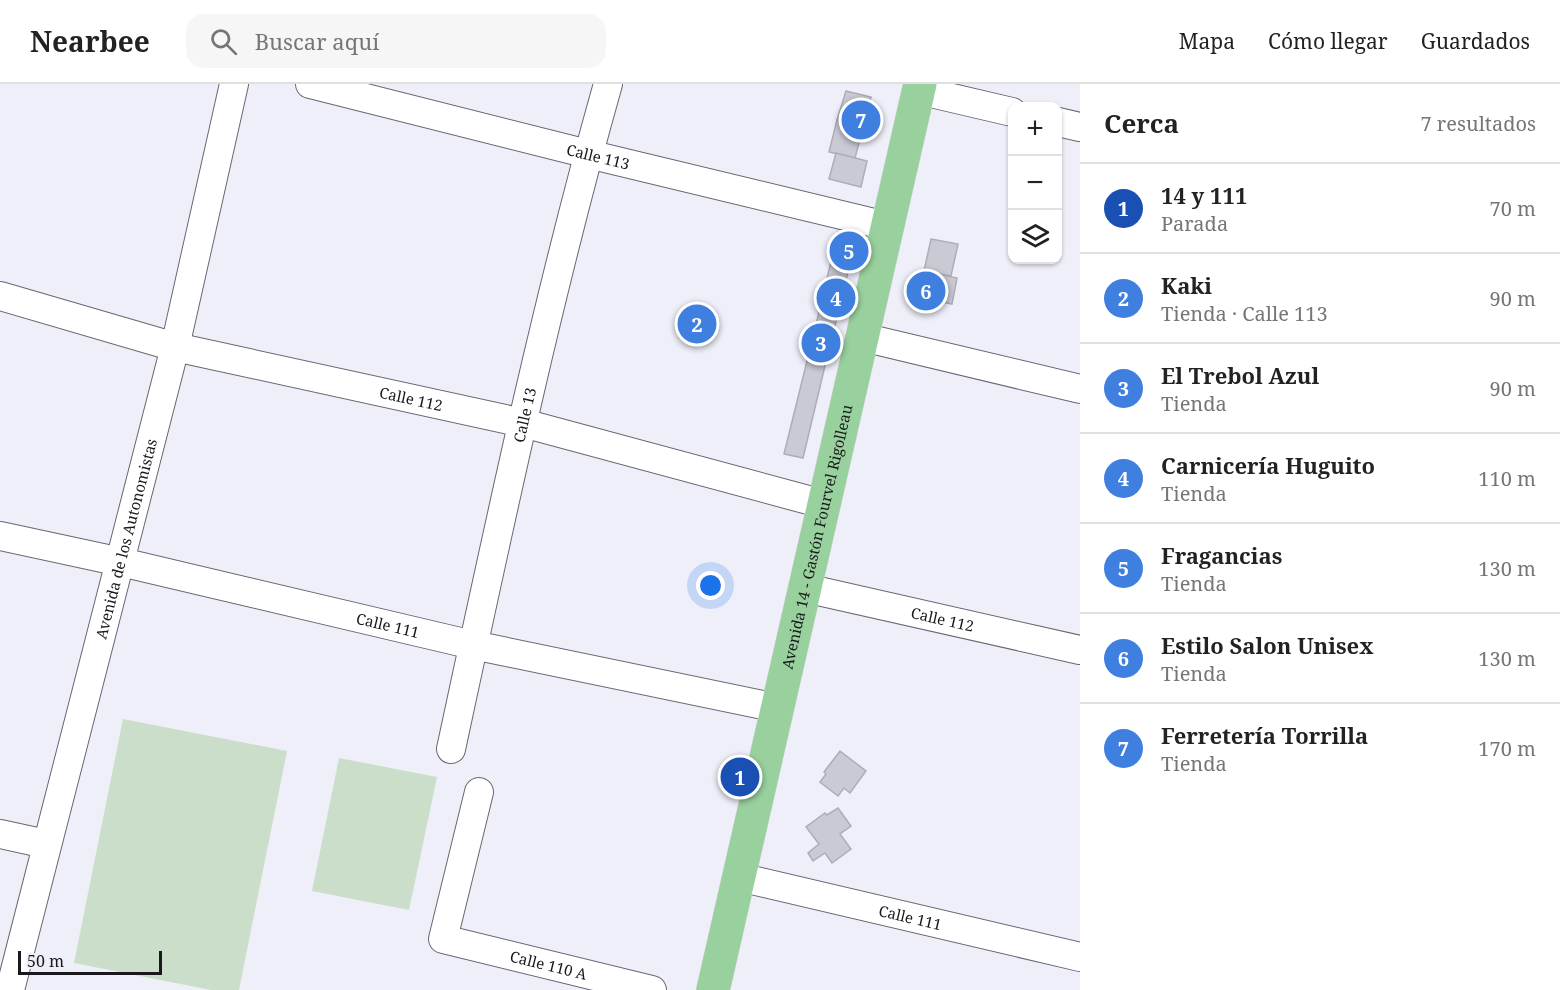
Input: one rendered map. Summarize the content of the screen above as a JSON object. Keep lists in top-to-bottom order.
{
  "streets": {
    "main road": ["Avenida 14 - Gastón Fourvel Rigolleau"],
    "street": [
      "Calle 113",
      "Calle 112",
      "Calle 13",
      "Avenida de los Autonomistas",
      "Calle 111",
      "Calle 110 A"
    ]
  },
  "crossings": [
    ["Calle 113", "Calle 13"],
    ["Calle 113", "Avenida 14 - Gastón Fourvel Rigolleau"],
    ["Calle 112", "Calle 13"],
    ["Calle 112", "Avenida 14 - Gastón Fourvel Rigolleau"],
    ["Calle 112", "Avenida de los Autonomistas"],
    ["Calle 13", "Calle 111"],
    ["Avenida 14 - Gastón Fourvel Rigolleau", "Calle 111"],
    ["Avenida de los Autonomistas", "Calle 111"]
  ],
  "scale_bar": "50 m",
  "page": {
    "header": "Nearbee",
    "search": "Buscar aquí",
    "nav": ["Mapa", "Cómo llegar", "Guardados"],
    "heading": ["Cerca", "7 resultados"],
    "pins": [
      "7",
      "5",
      "6",
      "4",
      "2",
      "3",
      "1"
    ],
    "map_buttons": ["+", "−"],
    "list": [
      {
        "mark": "1",
        "name": "14 y 111",
        "note": "Parada",
        "value": "70 m"
      },
      {
        "mark": "2",
        "name": "Kaki",
        "note": "Tienda · Calle 113",
        "value": "90 m"
      },
      {
        "mark": "3",
        "name": "El Trebol Azul",
        "note": "Tienda",
        "value": "90 m"
      },
      {
        "mark": "4",
        "name": "Carnicería Huguito",
        "note": "Tienda",
        "value": "110 m"
      },
      {
        "mark": "5",
        "name": "Fragancias",
        "note": "Tienda",
        "value": "130 m"
      },
      {
        "mark": "6",
        "name": "Estilo Salon Unisex",
        "note": "Tienda",
        "value": "130 m"
      },
      {
        "mark": "7",
        "name": "Ferretería Torrilla",
        "note": "Tienda",
        "value": "170 m"
      }
    ],
    "scale": "50 m"
  }
}
